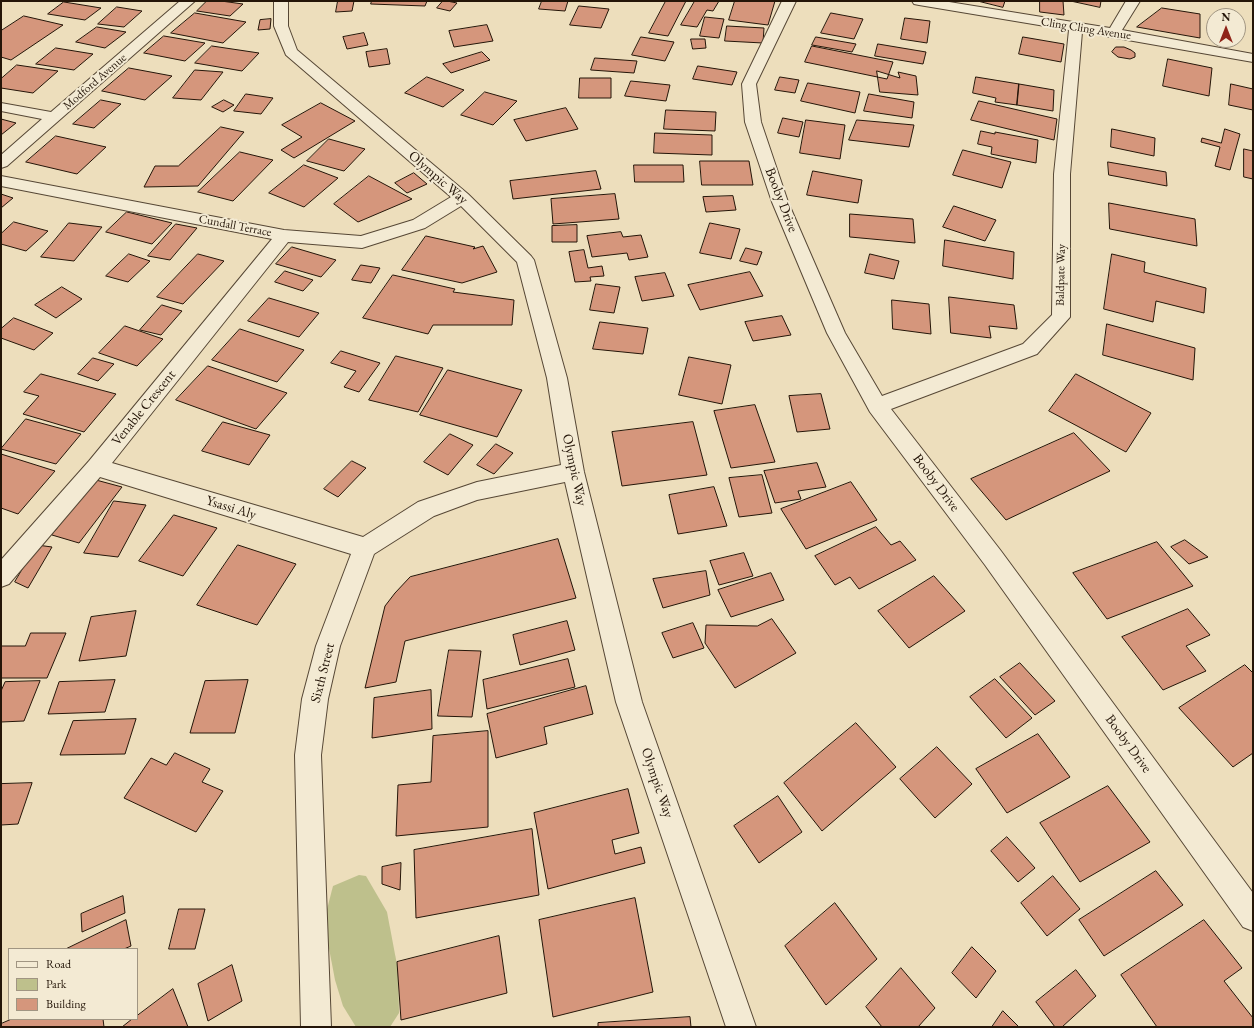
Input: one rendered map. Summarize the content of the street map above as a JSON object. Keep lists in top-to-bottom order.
{
  "streets": {
    "street": [
      "Cling Cling Avenue",
      "Modford Avenue",
      "Olympic Way",
      "Booby Drive",
      "Cundall Terrace",
      "Baldpate Way",
      "Venable Crescent",
      "Ysassi Aly",
      "Sixth Street"
    ]
  },
  "crossings": [
    ["Cling Cling Avenue", "Baldpate Way"],
    ["Olympic Way", "Cundall Terrace"],
    ["Booby Drive", "Baldpate Way"],
    ["Cundall Terrace", "Venable Crescent"],
    ["Venable Crescent", "Ysassi Aly"],
    ["Ysassi Aly", "Sixth Street"]
  ],
  "legend": ["Road", "Park", "Building"],
  "north": "top"
}
